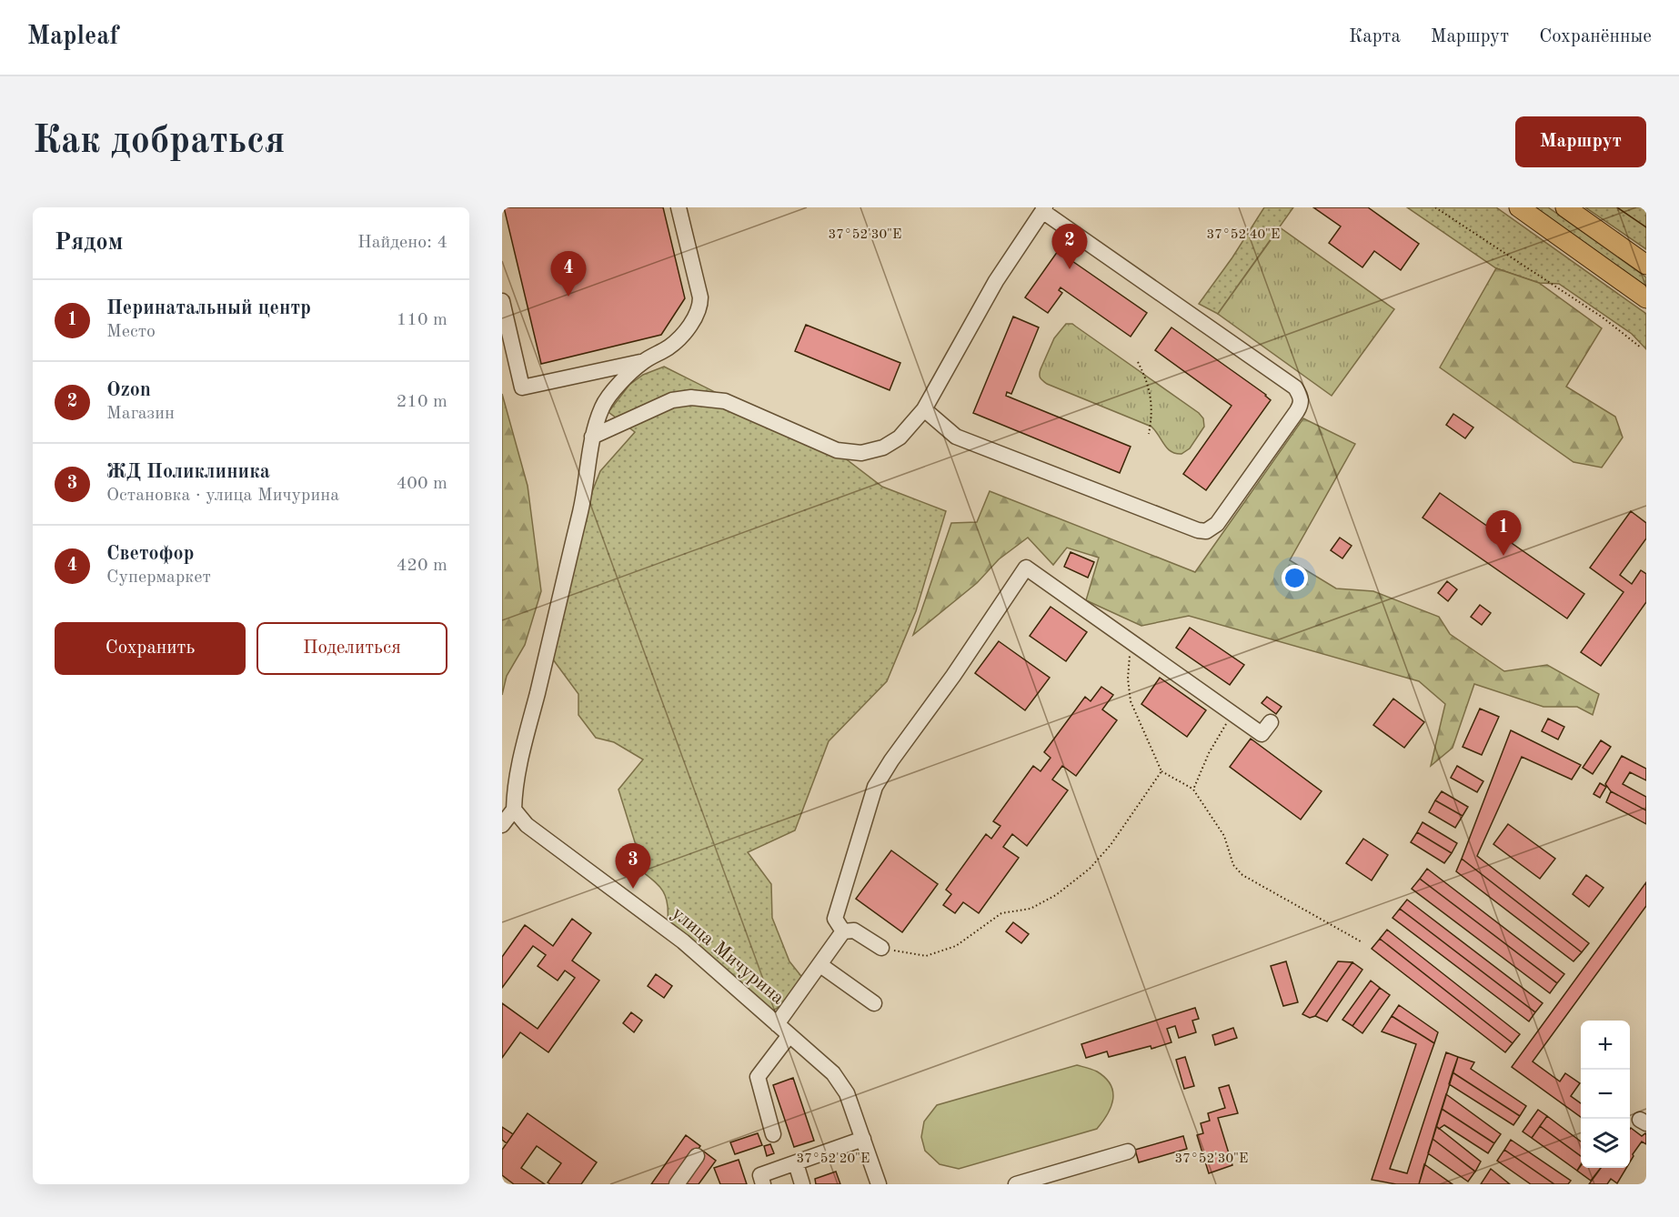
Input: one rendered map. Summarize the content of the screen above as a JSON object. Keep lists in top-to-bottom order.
{
  "streets": {
    "street": ["улица Мичурина"]
  },
  "page": {
    "header": "Mapleaf",
    "nav": ["Карта", "Маршрут", "Сохранённые"],
    "buttons": [
      "Маршрут",
      ["Сохранить", "Поделиться"]
    ],
    "title": "Как добраться",
    "heading": ["Рядом", "Найдено: 4"],
    "pins": [
      "2",
      "4",
      "1",
      "3"
    ],
    "list": [
      {
        "mark": "1",
        "name": "Перинатальный центр",
        "note": "Место",
        "value": "110 m"
      },
      {
        "mark": "2",
        "name": "Ozon",
        "note": "Магазин",
        "value": "210 m"
      },
      {
        "mark": "3",
        "name": "ЖД Поликлиника",
        "note": "Остановка · улица Мичурина",
        "value": "400 m"
      },
      {
        "mark": "4",
        "name": "Светофор",
        "note": "Супермаркет",
        "value": "420 m"
      }
    ],
    "map_buttons": ["+", "−"]
  },
  "coordinates": ["37°52'30\"E", "37°52'40\"E", "37°52'20\"E"]
}
